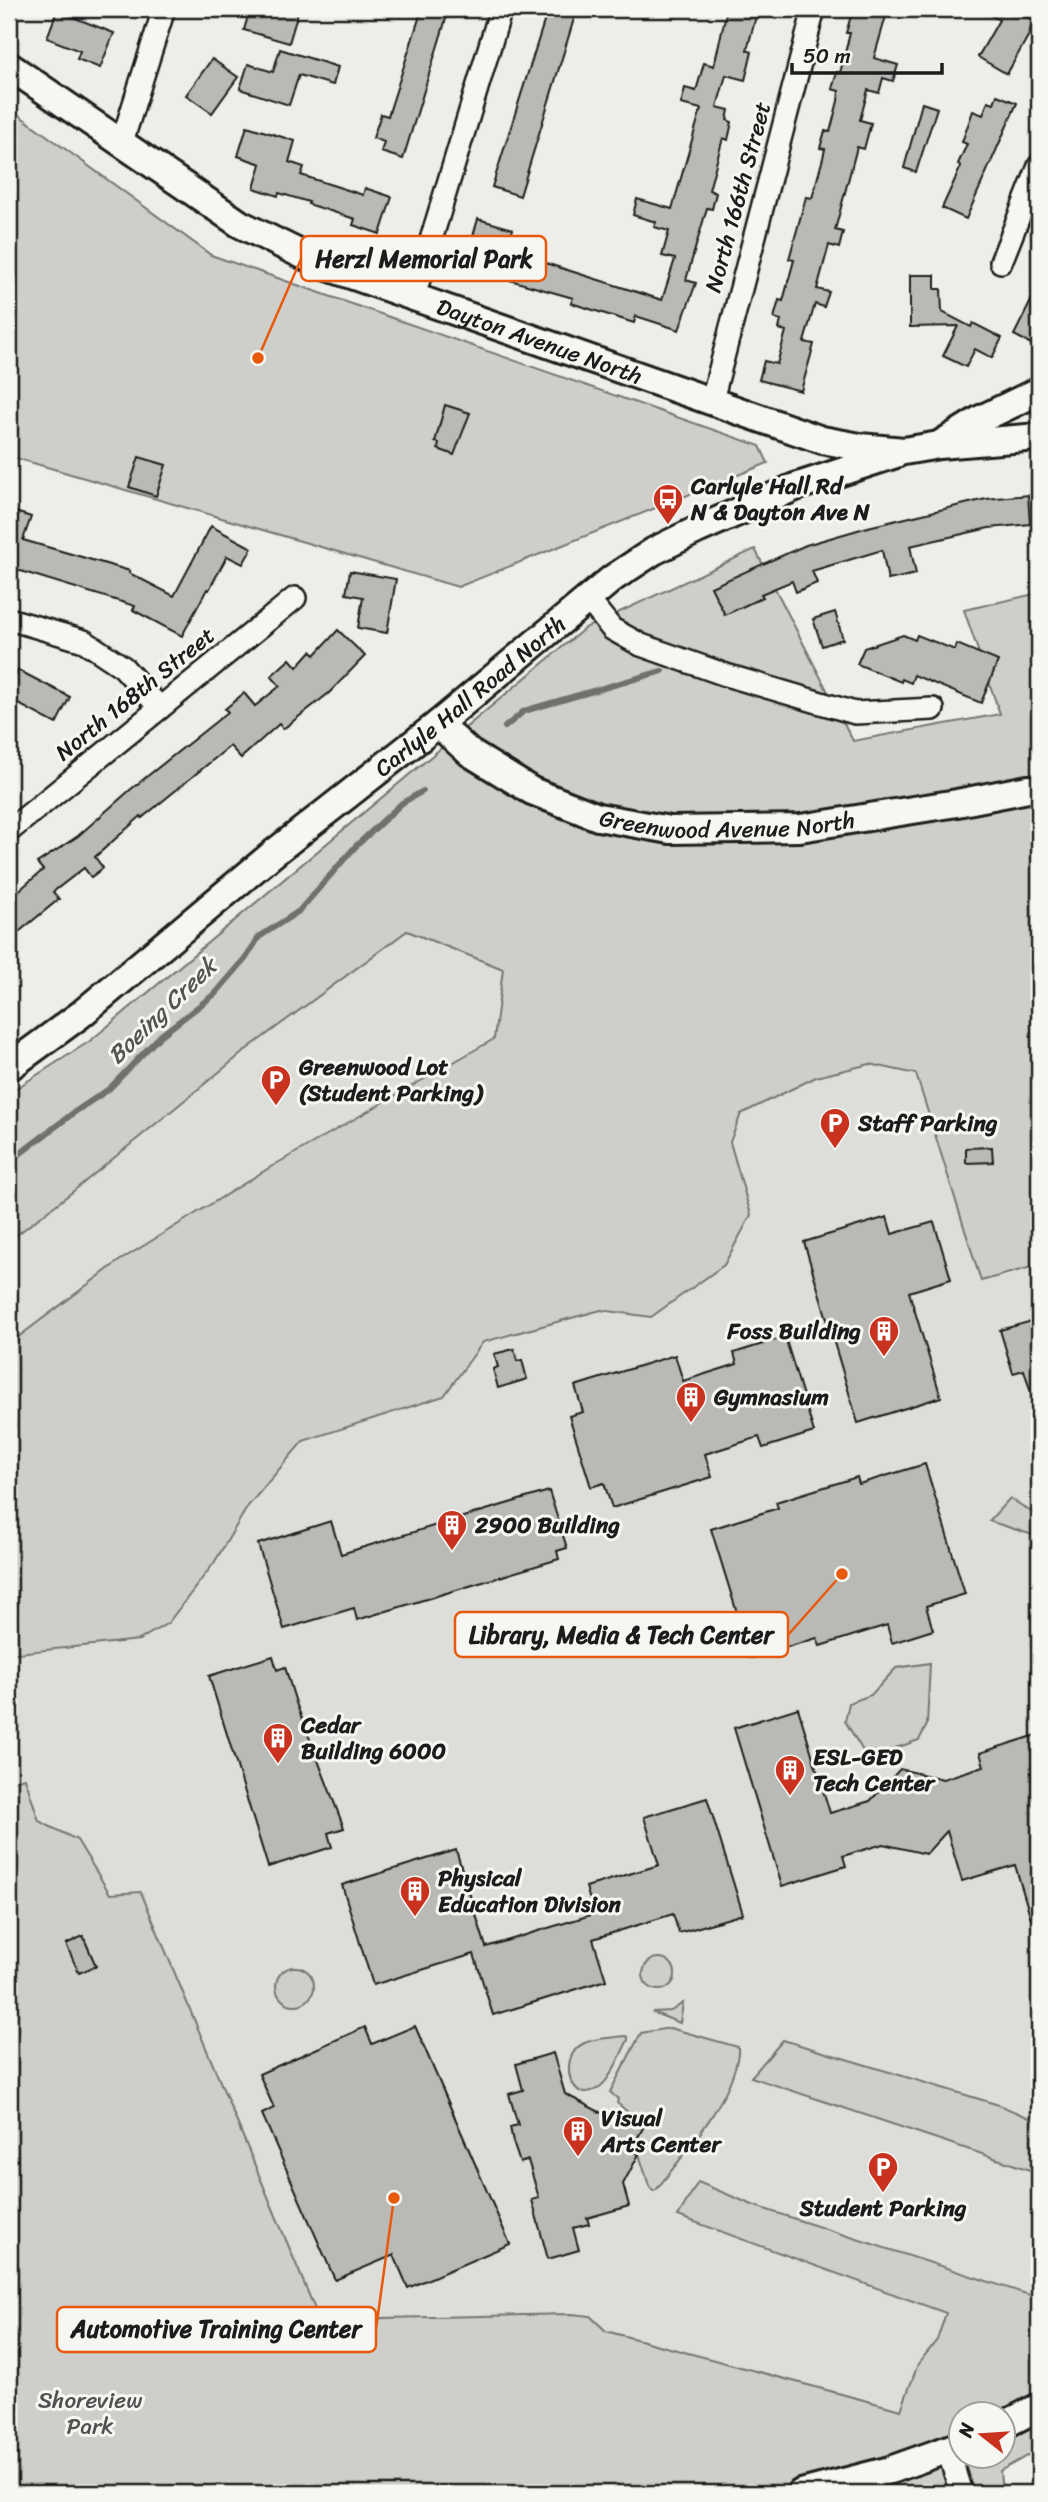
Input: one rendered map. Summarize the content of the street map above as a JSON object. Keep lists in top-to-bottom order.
{
  "streets": {
    "street": [
      "North 166th Street",
      "Dayton Avenue North",
      "North 168th Street",
      "Carlyle Hall Road North",
      "Greenwood Avenue North"
    ]
  },
  "crossings": [
    ["North 166th Street", "Dayton Avenue North"],
    ["Dayton Avenue North", "Carlyle Hall Road North"],
    ["Carlyle Hall Road North", "Greenwood Avenue North"]
  ],
  "water": ["Boeing Creek"],
  "parks": ["Shoreview Park"],
  "places": {
    "other": ["Herzl Memorial Park", "Library, Media & Tech Center", "Automotive Training Center"],
    "bus stop": ["Carlyle Hall Rd N & Dayton Ave N"],
    "parking": ["Greenwood Lot (Student Parking)", "Staff Parking", "Student Parking"],
    "building": [
      "Foss Building",
      "Gymnasium",
      "2900 Building",
      "Cedar Building 6000",
      "ESL-GED Tech Center",
      "Physical Education Division",
      "Visual Arts Center"
    ]
  },
  "scale_bar": "50 m",
  "north": "left"
}
